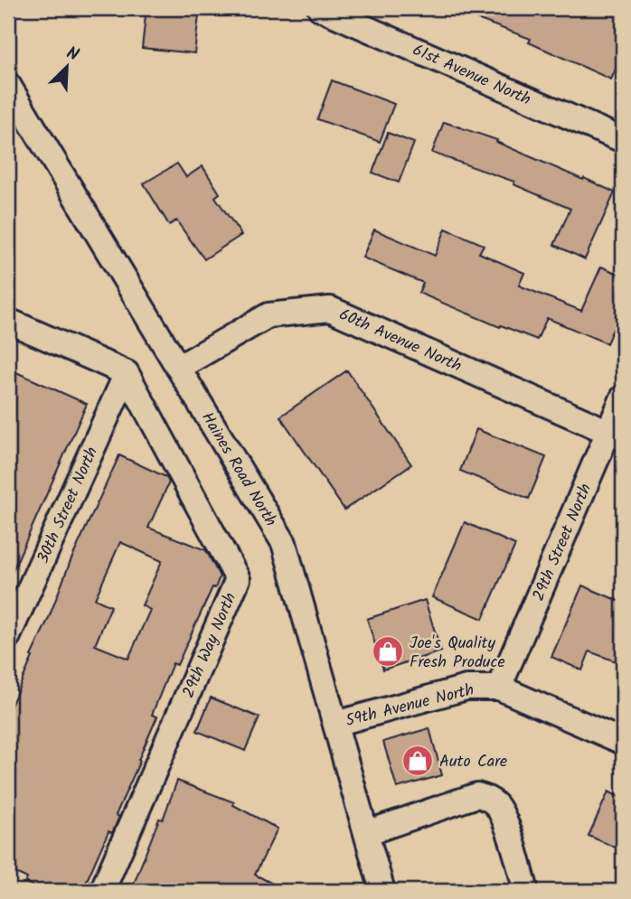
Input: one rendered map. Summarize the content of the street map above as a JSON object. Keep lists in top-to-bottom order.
{
  "streets": {
    "street": [
      "61st Avenue North",
      "60th Avenue North",
      "Haines Road North",
      "30th Street North",
      "29th Street North",
      "29th Way North",
      "59th Avenue North"
    ]
  },
  "crossings": [
    ["60th Avenue North", "Haines Road North"],
    ["60th Avenue North", "29th Street North"],
    ["Haines Road North", "59th Avenue North"],
    ["30th Street North", "29th Way North"],
    ["29th Street North", "59th Avenue North"]
  ],
  "places": {
    "shop": ["Joe's Quality Fresh Produce", "Auto Care"]
  },
  "north": "top right"
}
